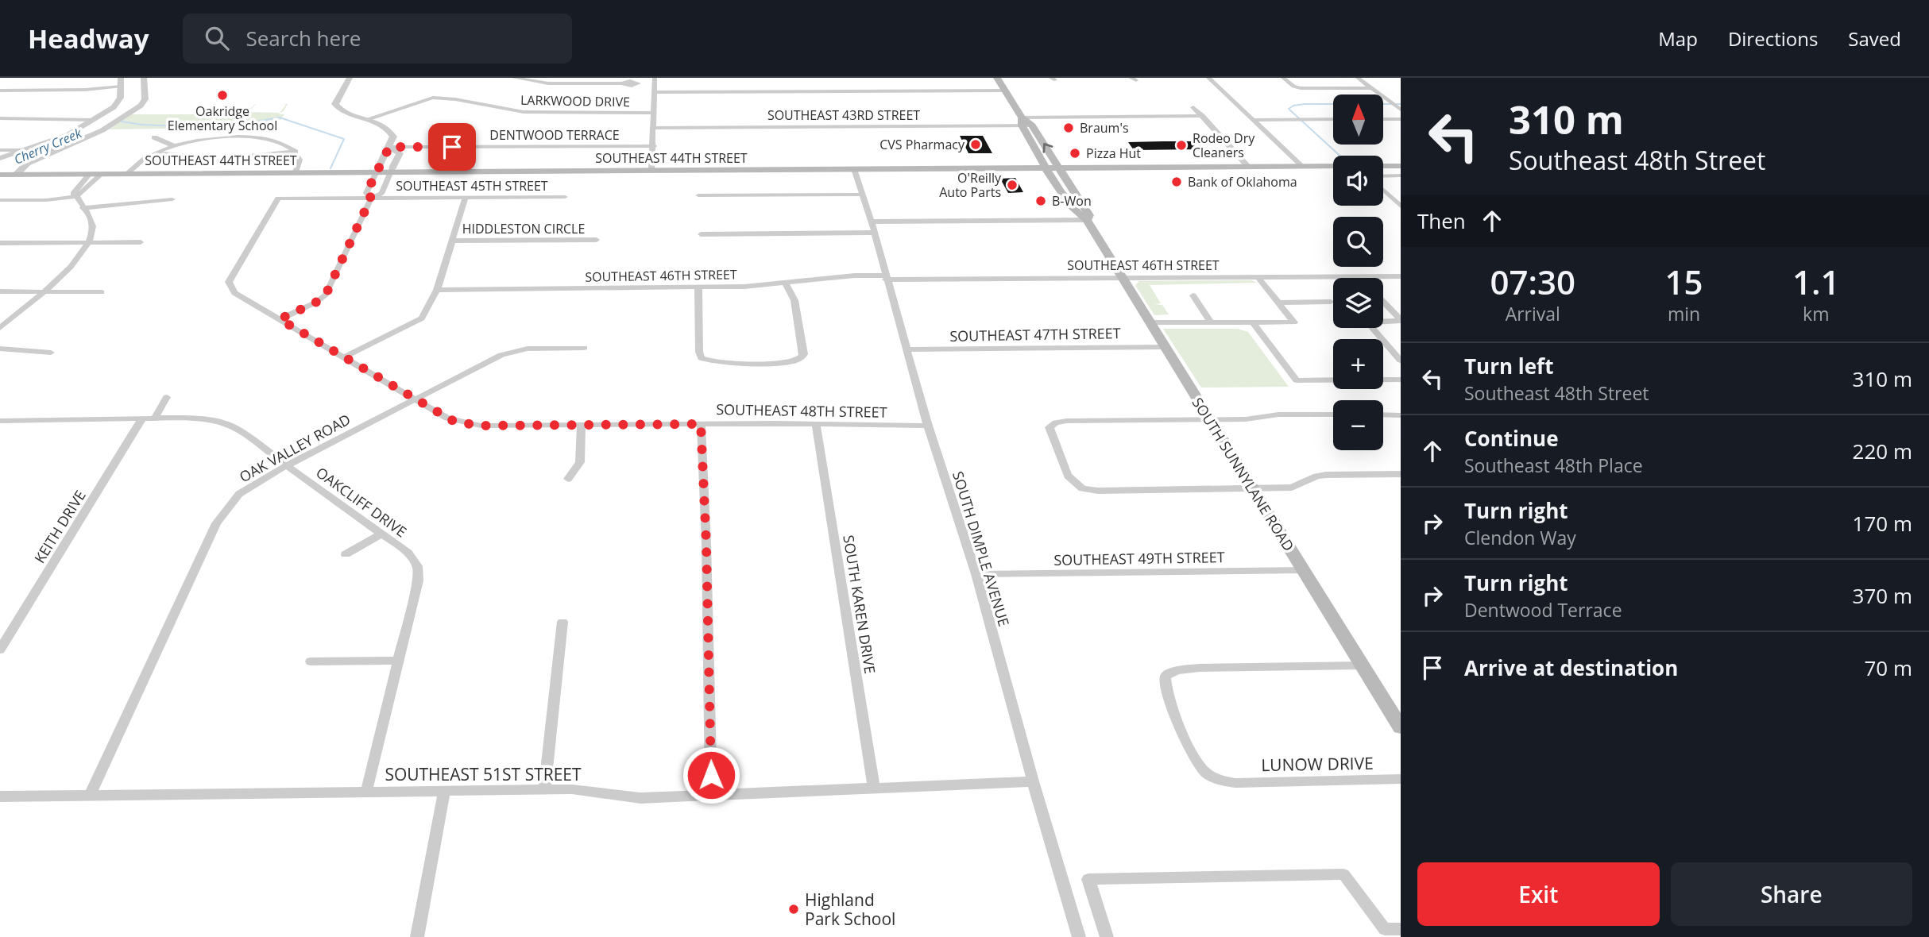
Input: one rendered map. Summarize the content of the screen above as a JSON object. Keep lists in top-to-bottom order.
{
  "streets": {
    "main road": ["SOUTHEAST 44TH STREET", "SOUTH SUNNYLANE ROAD"],
    "street": [
      "LARKWOOD DRIVE",
      "SOUTHEAST 43RD STREET",
      "DENTWOOD TERRACE",
      "SOUTHEAST 45TH STREET",
      "HIDDLESTON CIRCLE",
      "SOUTHEAST 46TH STREET",
      "SOUTHEAST 47TH STREET",
      "SOUTHEAST 48TH STREET",
      "OAK VALLEY ROAD",
      "OAKCLIFF DRIVE",
      "KEITH DRIVE",
      "SOUTH DIMPLE AVENUE",
      "SOUTHEAST 49TH STREET",
      "SOUTH KAREN DRIVE",
      "LUNOW DRIVE",
      "SOUTHEAST 51ST STREET"
    ]
  },
  "crossings": [
    ["SOUTHEAST 43RD STREET", "SOUTH SUNNYLANE ROAD"],
    ["SOUTHEAST 44TH STREET", "SOUTH SUNNYLANE ROAD"],
    ["SOUTHEAST 44TH STREET", "SOUTH DIMPLE AVENUE"],
    ["SOUTHEAST 45TH STREET", "SOUTHEAST 48TH STREET"],
    ["SOUTHEAST 46TH STREET", "SOUTH SUNNYLANE ROAD"],
    ["SOUTHEAST 46TH STREET", "SOUTH DIMPLE AVENUE"],
    ["SOUTHEAST 47TH STREET", "SOUTH SUNNYLANE ROAD"],
    ["SOUTHEAST 47TH STREET", "SOUTH DIMPLE AVENUE"],
    ["SOUTHEAST 48TH STREET", "OAK VALLEY ROAD"],
    ["SOUTHEAST 48TH STREET", "SOUTH DIMPLE AVENUE"],
    ["SOUTHEAST 48TH STREET", "SOUTH KAREN DRIVE"],
    ["OAK VALLEY ROAD", "OAKCLIFF DRIVE"],
    ["OAK VALLEY ROAD", "SOUTHEAST 51ST STREET"],
    ["SOUTH SUNNYLANE ROAD", "SOUTHEAST 49TH STREET"],
    ["OAKCLIFF DRIVE", "KEITH DRIVE"],
    ["OAKCLIFF DRIVE", "SOUTHEAST 51ST STREET"],
    ["SOUTH DIMPLE AVENUE", "SOUTHEAST 49TH STREET"],
    ["SOUTH DIMPLE AVENUE", "SOUTHEAST 51ST STREET"],
    ["SOUTH KAREN DRIVE", "SOUTHEAST 51ST STREET"]
  ],
  "water": ["Cherry Creek"],
  "places": [
    "Oakridge Elementary School",
    "Braum's",
    "CVS Pharmacy",
    "Rodeo Dry Cleaners",
    "Pizza Hut",
    "Bank of Oklahoma",
    "O'Reilly Auto Parts",
    "B-Won",
    "Highland Park School"
  ],
  "north": "top",
  "page": {
    "header": "Headway",
    "search": "Search here",
    "nav": ["Map", "Directions", "Saved"],
    "turn": ["310 m", "Southeast 48th Street"],
    "map_buttons": ["+", "−"],
    "then": "Then",
    "eta": [
      "07:30",
      "Arrival",
      "15",
      "min",
      "1.1",
      "km"
    ],
    "list": [
      {
        "name": "Turn left",
        "note": "Southeast 48th Street",
        "value": "310 m"
      },
      {
        "name": "Continue",
        "note": "Southeast 48th Place",
        "value": "220 m"
      },
      {
        "name": "Turn right",
        "note": "Clendon Way",
        "value": "170 m"
      },
      {
        "name": "Turn right",
        "note": "Dentwood Terrace",
        "value": "370 m"
      },
      {
        "name": "Arrive at destination",
        "value": "70 m"
      }
    ],
    "buttons": ["Exit", "Share"]
  }
}
